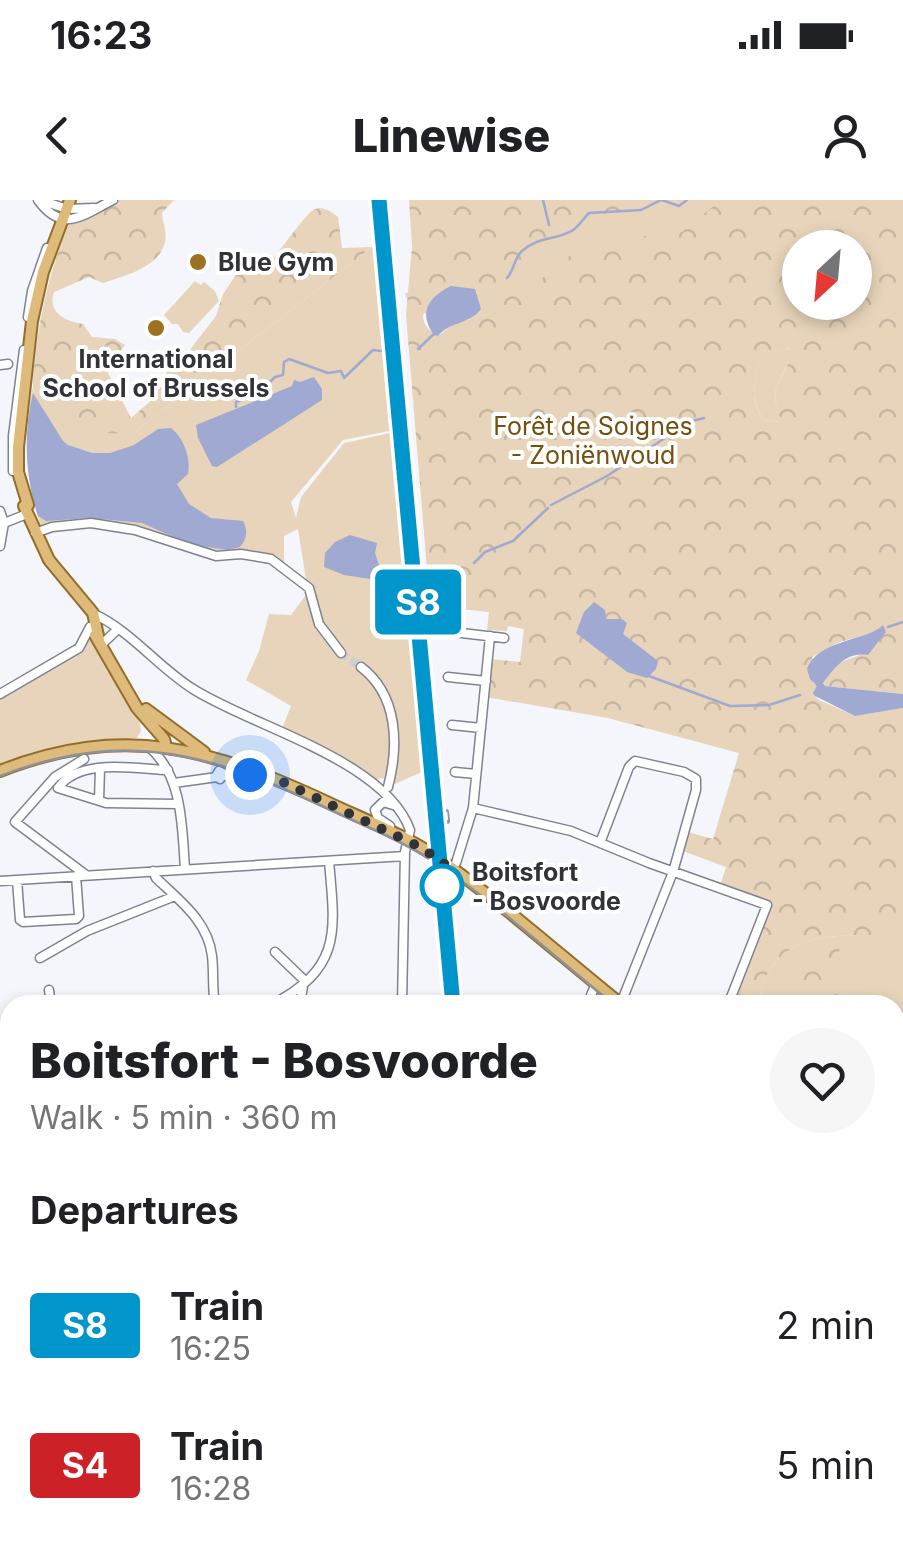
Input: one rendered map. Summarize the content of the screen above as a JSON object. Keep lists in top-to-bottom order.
{
  "parks": ["Forêt de Soignes - Zoniënwoud"],
  "places": ["Blue Gym", "International School of Brussels", "Boitsfort - Bosvoorde"],
  "north": "bottom left",
  "page": {
    "status": "16:23",
    "header": "Linewise",
    "on_map": "S8",
    "heading": [
      ["Boitsfort - Bosvoorde", "Walk · 5 min · 360 m"],
      "Departures"
    ],
    "list": [
      {
        "mark": "S8",
        "name": "Train",
        "note": "16:25",
        "value": "2 min"
      },
      {
        "mark": "S4",
        "name": "Train",
        "note": "16:28",
        "value": "5 min"
      }
    ]
  }
}
